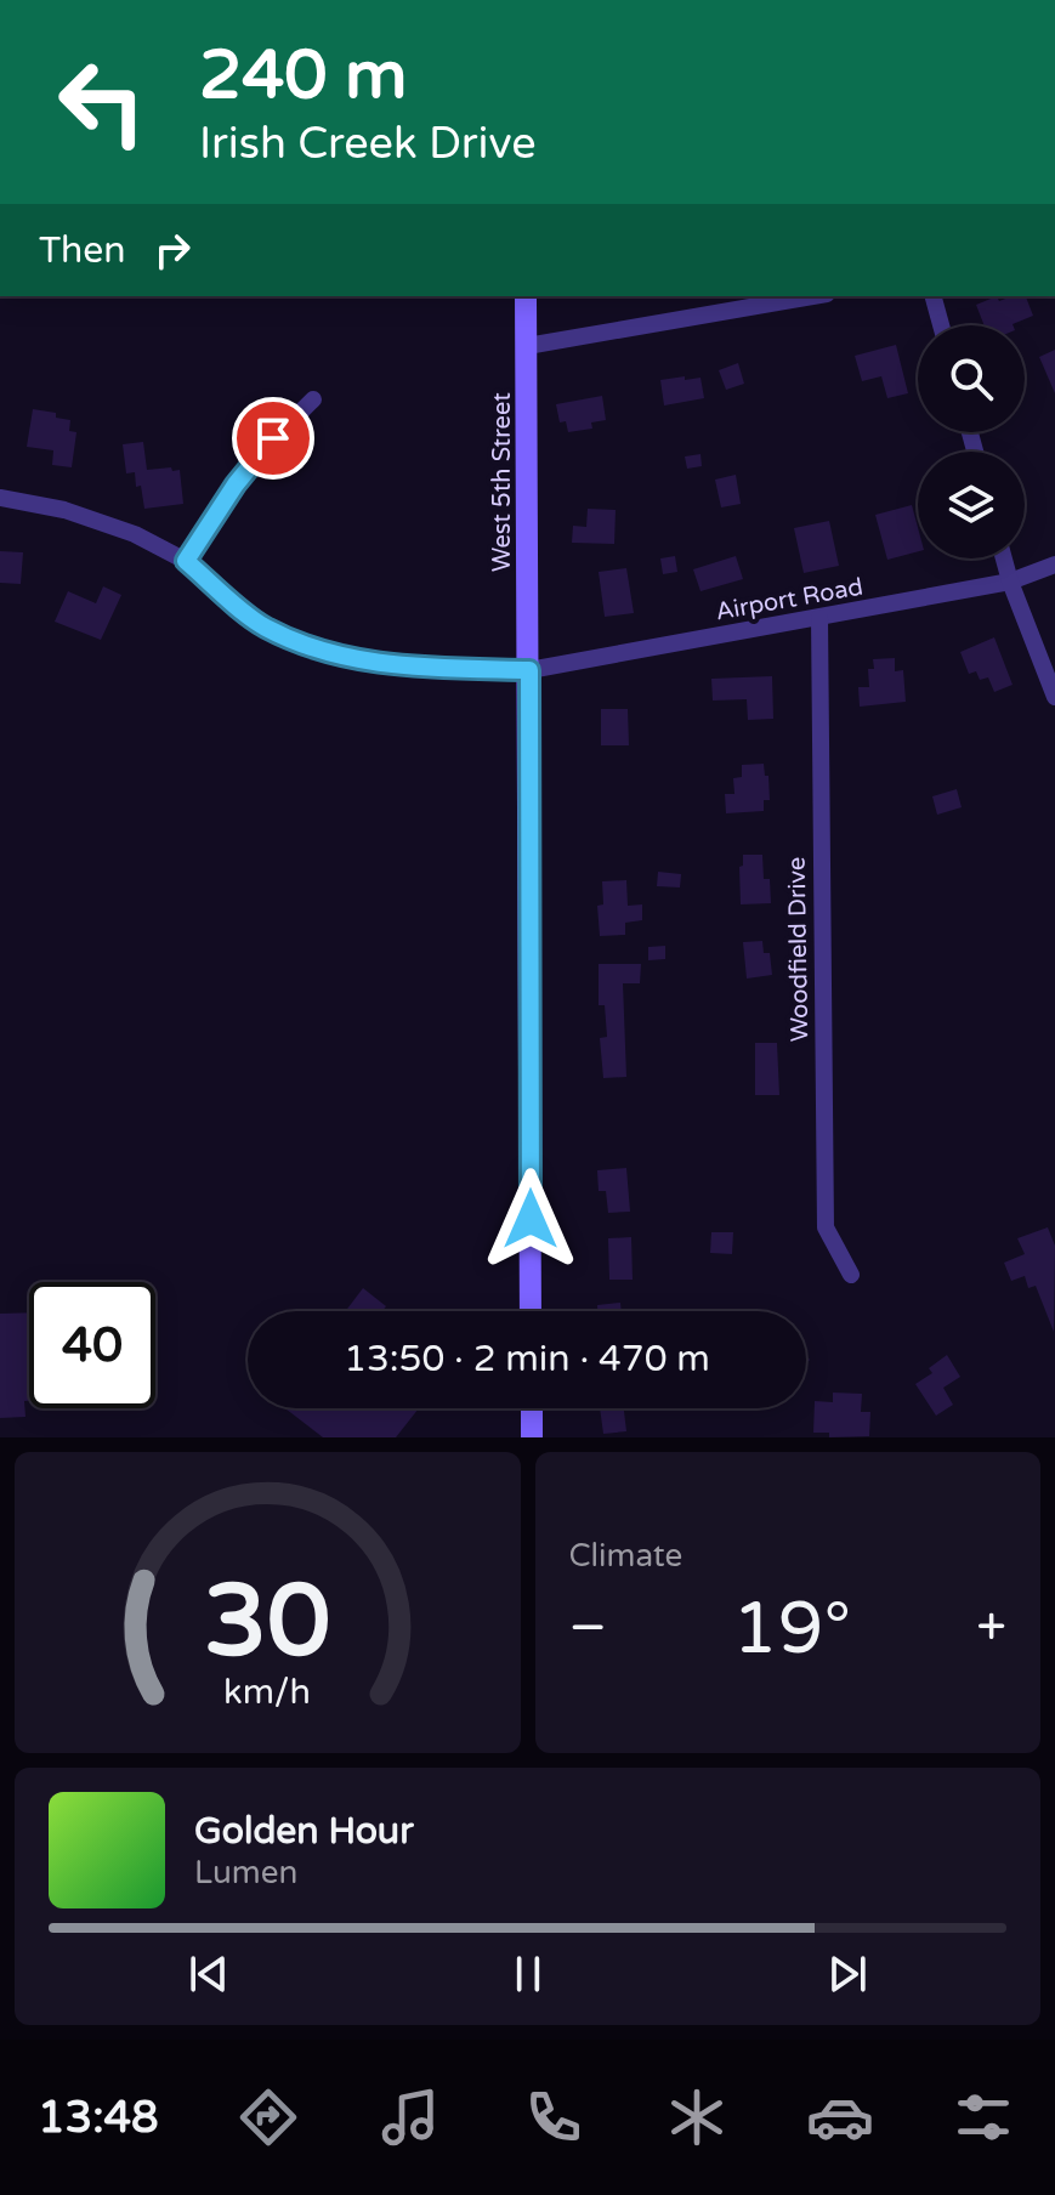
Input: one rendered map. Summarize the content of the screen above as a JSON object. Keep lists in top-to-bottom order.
{
  "streets": {
    "street": ["West 5th Street", "Airport Road", "Woodfield Drive"]
  },
  "crossings": [
    ["West 5th Street", "Airport Road"],
    ["Airport Road", "Woodfield Drive"]
  ],
  "page": {
    "turn": ["240 m", "Irish Creek Drive"],
    "then": "Then",
    "limit": "40",
    "trip": "13:50 · 2 min · 470 m",
    "tile": "Climate",
    "heat": ["−", "19°", "+"],
    "song": ["Golden Hour", "Lumen"],
    "tabs": "13:48",
    "gauge": ["30", "km/h"]
  }
}
